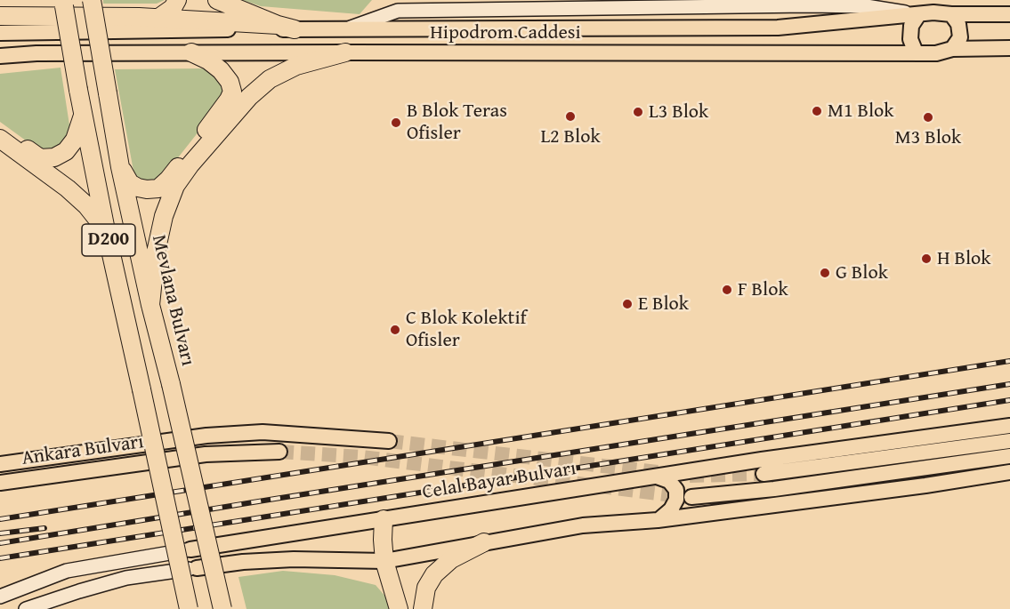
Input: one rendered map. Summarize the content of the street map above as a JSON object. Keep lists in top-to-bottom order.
{
  "streets": {
    "highway": ["D200", "Mevlana Bulvarı"],
    "main road": ["Hipodrom Caddesi", "Ankara Bulvarı", "Celal Bayar Bulvarı"]
  },
  "places": [
    "M1 Blok",
    "L3 Blok",
    "L2 Blok",
    "M3 Blok",
    "B Blok Teras Ofisler",
    "H Blok",
    "G Blok",
    "F Blok",
    "E Blok",
    "C Blok Kolektif Ofisler"
  ]
}
